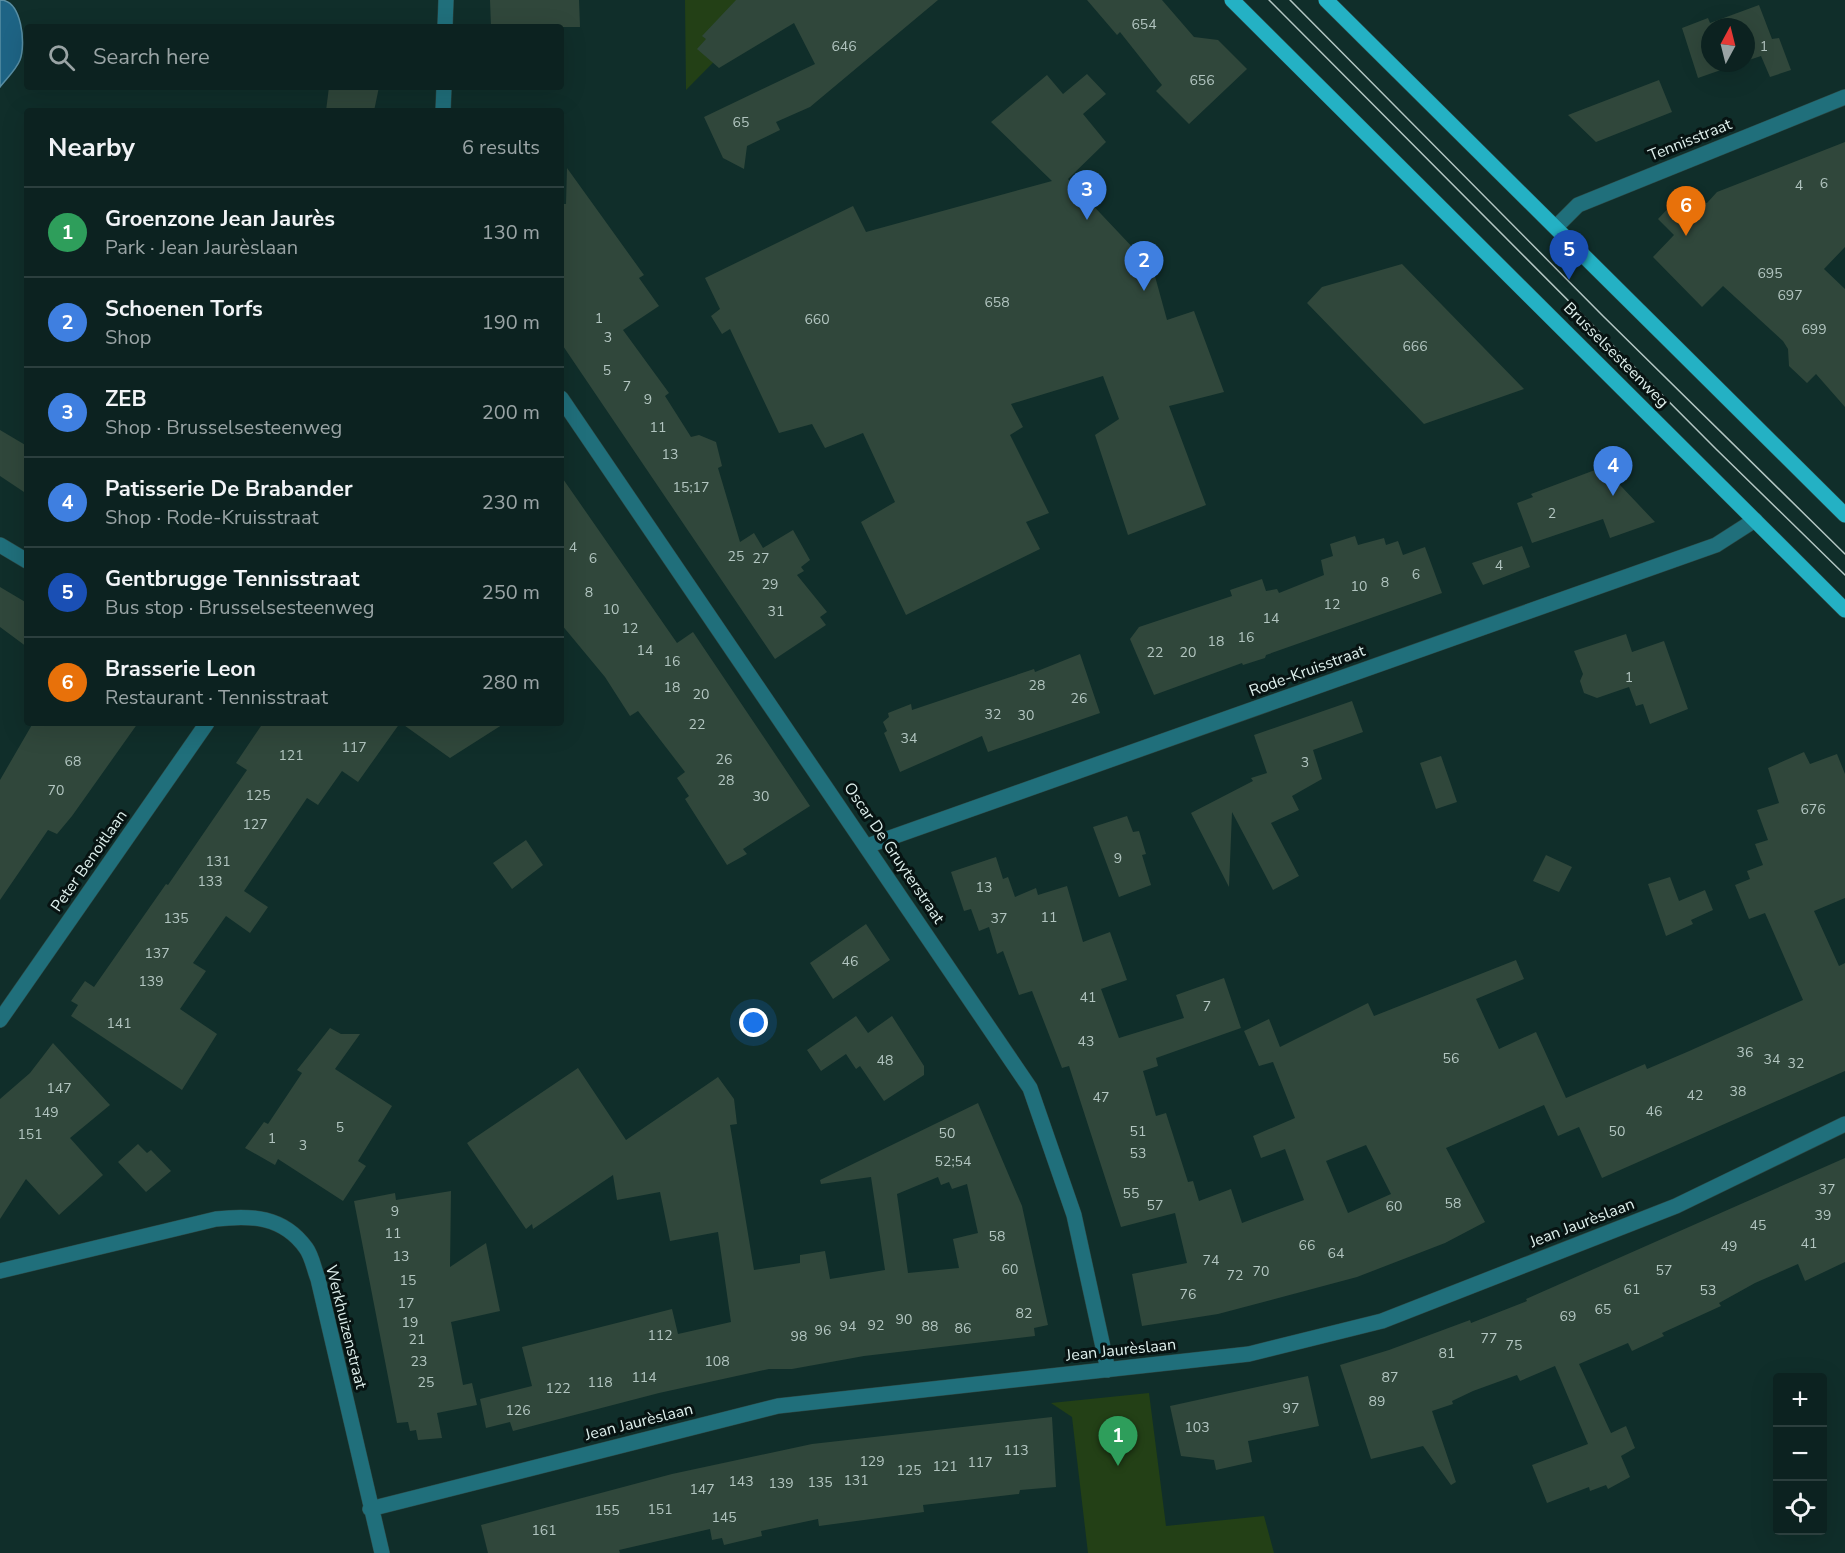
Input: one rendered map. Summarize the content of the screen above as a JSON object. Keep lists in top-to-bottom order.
{
  "streets": {
    "main road": ["Brusselsesteenweg"],
    "street": [
      "Tennisstraat",
      "Rode-Kruisstraat",
      "Oscar De Gruyterstraat",
      "Peter Benoitlaan",
      "Jean Jaurèslaan",
      "Werkhuizenstraat"
    ]
  },
  "crossings": [
    ["Brusselsesteenweg", "Rode-Kruisstraat"],
    ["Rode-Kruisstraat", "Oscar De Gruyterstraat"],
    ["Oscar De Gruyterstraat", "Jean Jaurèslaan"],
    ["Jean Jaurèslaan", "Werkhuizenstraat"]
  ],
  "house_numbers": [
    "654",
    "646",
    "1",
    "656",
    "65",
    "6",
    "4",
    "695",
    "697",
    "658",
    "1",
    "660",
    "699",
    "3",
    "666",
    "5",
    "7",
    "9",
    "11",
    "13",
    "15;17",
    "2",
    "4",
    "25",
    "6",
    "27",
    "4",
    "6",
    "8",
    "29",
    "10",
    "8",
    "12",
    "10",
    "31",
    "14",
    "12",
    "16",
    "18",
    "14",
    "22",
    "20",
    "16",
    "1",
    "28",
    "18",
    "20",
    "26",
    "32",
    "30",
    "22",
    "34",
    "117",
    "121",
    "26",
    "68",
    "3",
    "28",
    "70",
    "125",
    "30",
    "676",
    "127",
    "9",
    "131",
    "133",
    "13",
    "11",
    "135",
    "37",
    "137",
    "46",
    "139",
    "41",
    "7",
    "141",
    "43",
    "36",
    "56",
    "34",
    "48",
    "32",
    "147",
    "38",
    "42",
    "47",
    "46",
    "149",
    "5",
    "51",
    "50",
    "50",
    "151",
    "1",
    "3",
    "53",
    "52;54",
    "37",
    "55",
    "58",
    "57",
    "60",
    "9",
    "39",
    "45",
    "11",
    "58",
    "41",
    "66",
    "49",
    "64",
    "13",
    "74",
    "60",
    "57",
    "70",
    "72",
    "15",
    "61",
    "53",
    "76",
    "17",
    "65",
    "82",
    "69",
    "90",
    "19",
    "92",
    "94",
    "88",
    "86",
    "96",
    "112",
    "98",
    "77",
    "21",
    "75",
    "81",
    "23",
    "108",
    "114",
    "87",
    "25",
    "118",
    "122",
    "89",
    "97",
    "126",
    "103",
    "113",
    "129",
    "117",
    "121",
    "125",
    "131",
    "143",
    "135",
    "139",
    "147",
    "151",
    "155",
    "145",
    "161"
  ],
  "north": "top",
  "page": {
    "search": "Search here",
    "heading": ["Nearby", "6 results"],
    "pins": [
      "3",
      "6",
      "5",
      "2",
      "4",
      "1"
    ],
    "list": [
      {
        "mark": "1",
        "name": "Groenzone Jean Jaurès",
        "note": "Park · Jean Jaurèslaan",
        "value": "130 m"
      },
      {
        "mark": "2",
        "name": "Schoenen Torfs",
        "note": "Shop",
        "value": "190 m"
      },
      {
        "mark": "3",
        "name": "ZEB",
        "note": "Shop · Brusselsesteenweg",
        "value": "200 m"
      },
      {
        "mark": "4",
        "name": "Patisserie De Brabander",
        "note": "Shop · Rode-Kruisstraat",
        "value": "230 m"
      },
      {
        "mark": "5",
        "name": "Gentbrugge Tennisstraat",
        "note": "Bus stop · Brusselsesteenweg",
        "value": "250 m"
      },
      {
        "mark": "6",
        "name": "Brasserie Leon",
        "note": "Restaurant · Tennisstraat",
        "value": "280 m"
      }
    ],
    "map_buttons": ["+", "−"]
  }
}
